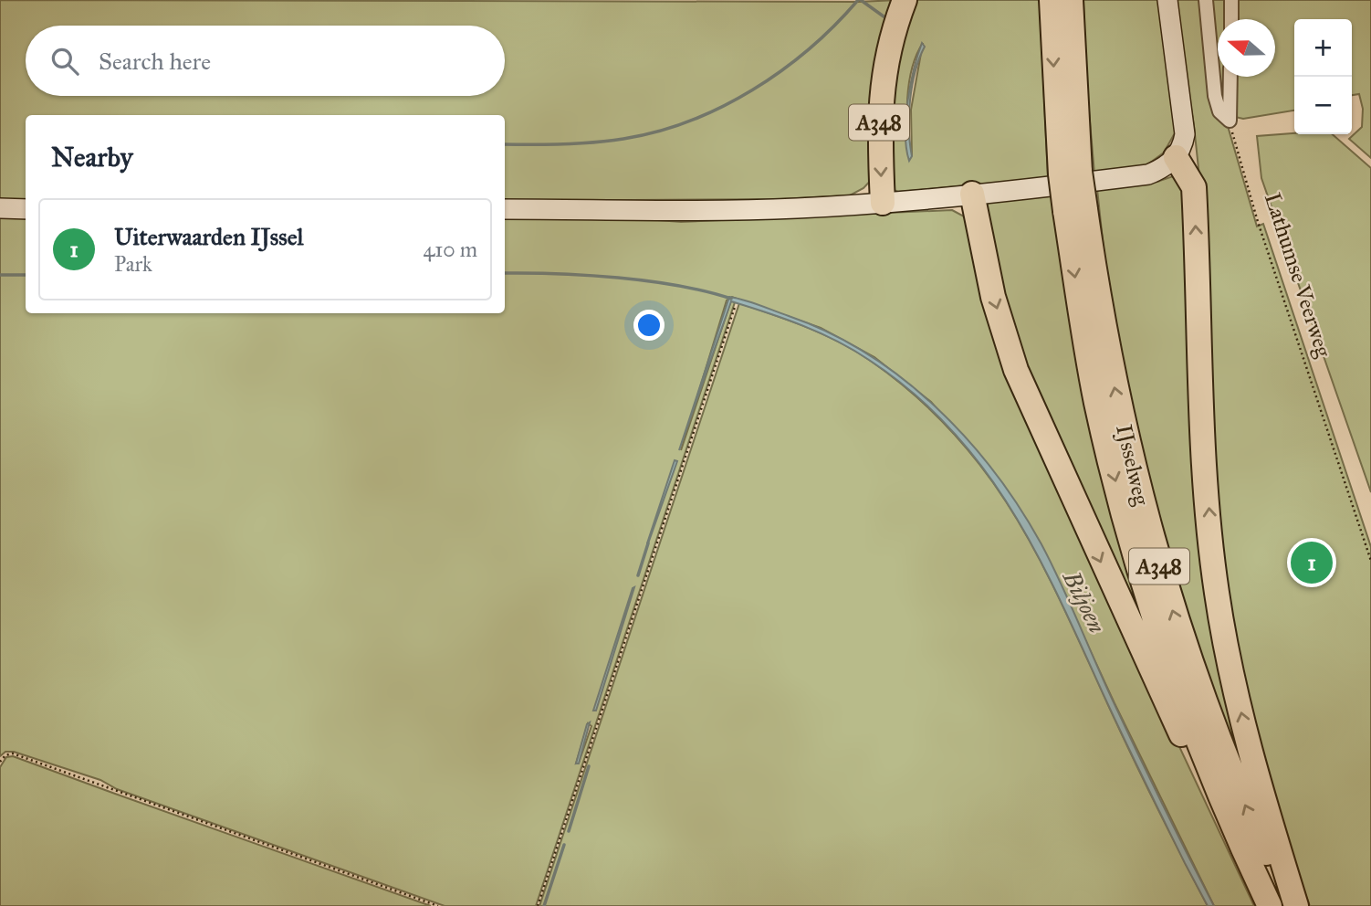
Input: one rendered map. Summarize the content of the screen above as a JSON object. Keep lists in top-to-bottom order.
{
  "streets": {
    "highway": ["A348", "IJsselweg"],
    "path": ["Lathumse Veerweg"]
  },
  "crossings": [
    ["A348", "IJsselweg"]
  ],
  "water": ["Biljoen"],
  "north": "left",
  "page": {
    "map_buttons": ["+", "−"],
    "search": "Search here",
    "heading": "Nearby",
    "list": [
      {
        "mark": "1",
        "name": "Uiterwaarden IJssel",
        "note": "Park",
        "value": "410 m"
      }
    ],
    "pins": "1"
  }
}
